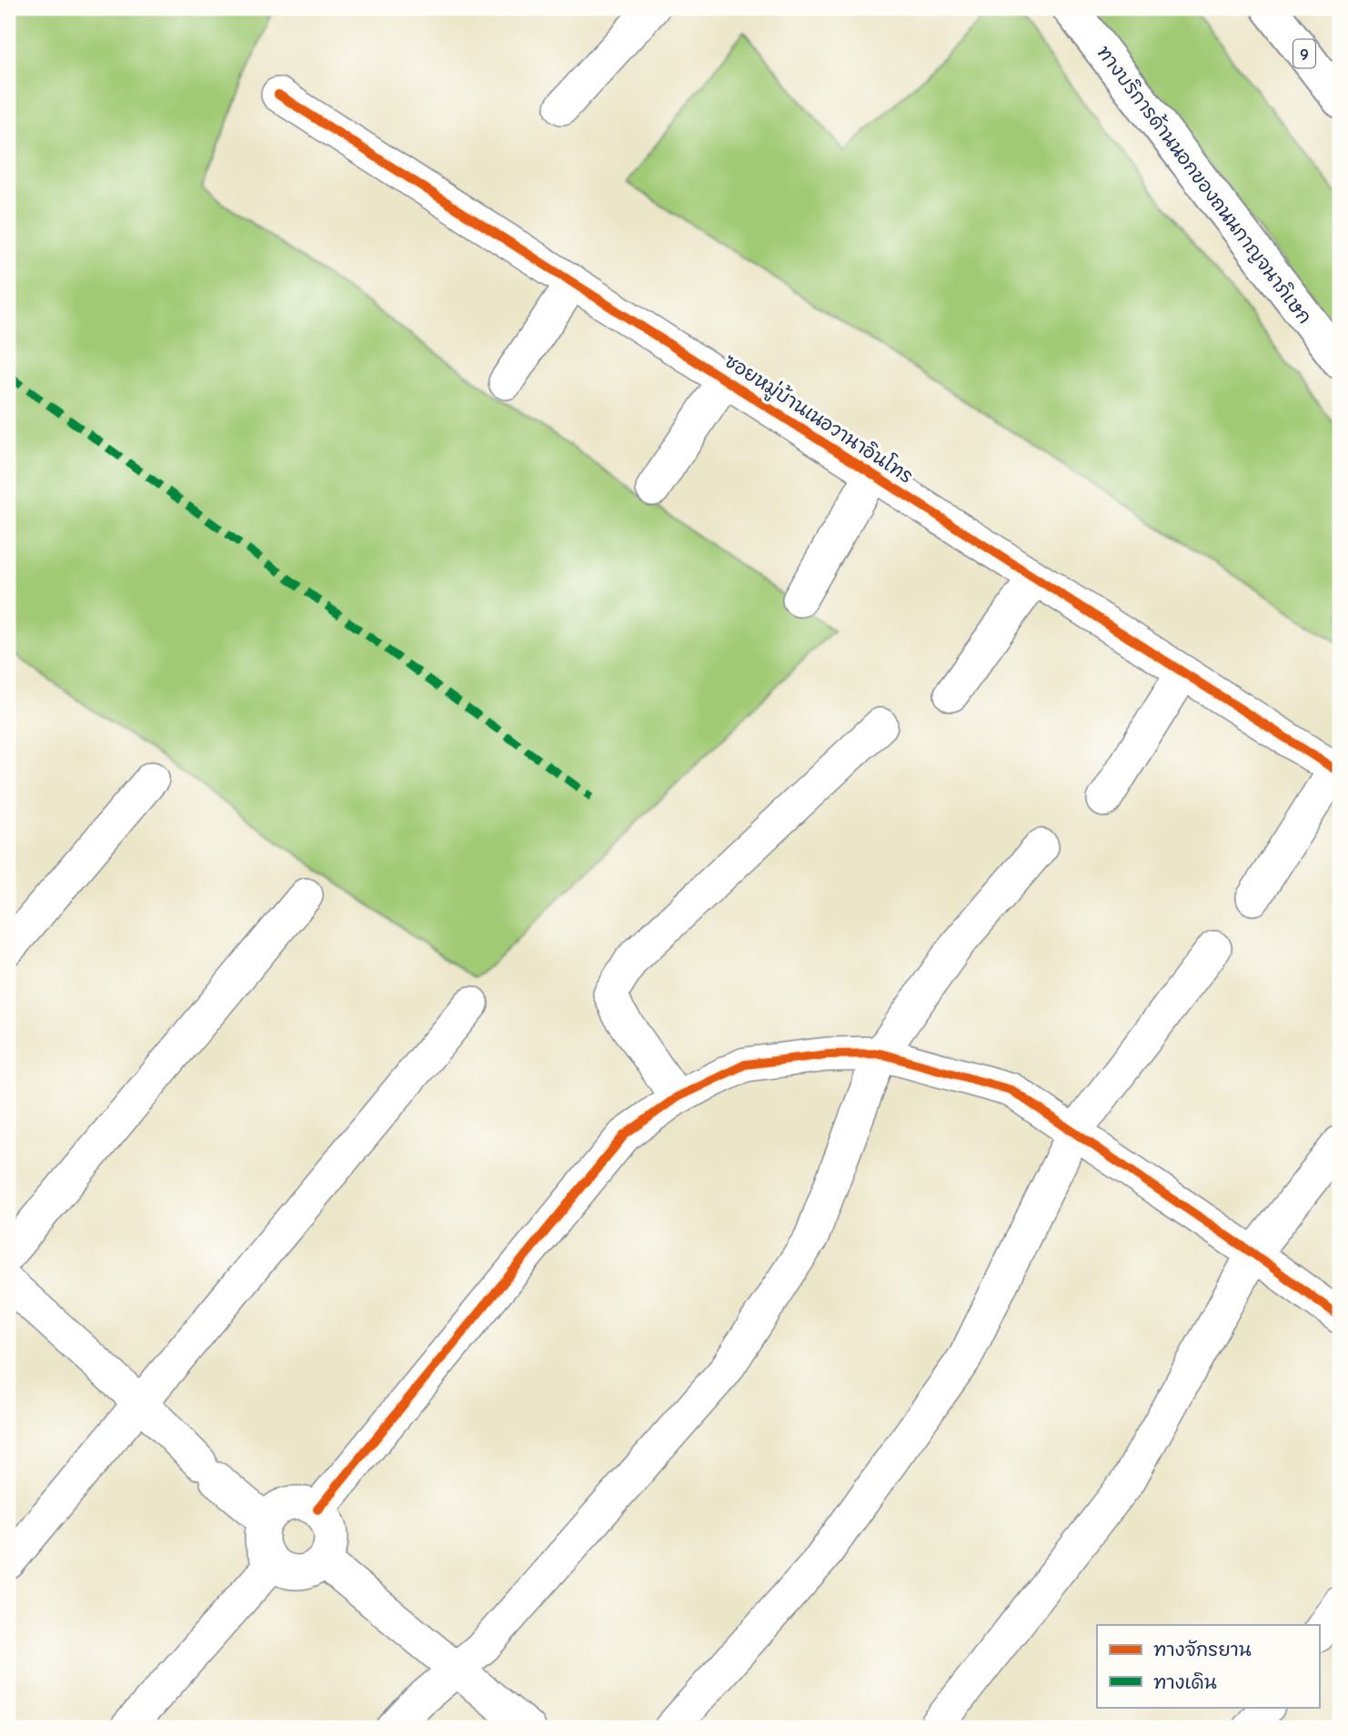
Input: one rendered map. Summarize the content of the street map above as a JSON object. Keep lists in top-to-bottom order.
{
  "streets": {
    "main road": ["9", "ทางบริการด้านนอกของถนนกาญจนาภิเษก"],
    "street": ["ซอยหมู่บ้านเนอวานาอินโทร"]
  },
  "legend": ["ทางจักรยาน", "ทางเดิน"]
}
